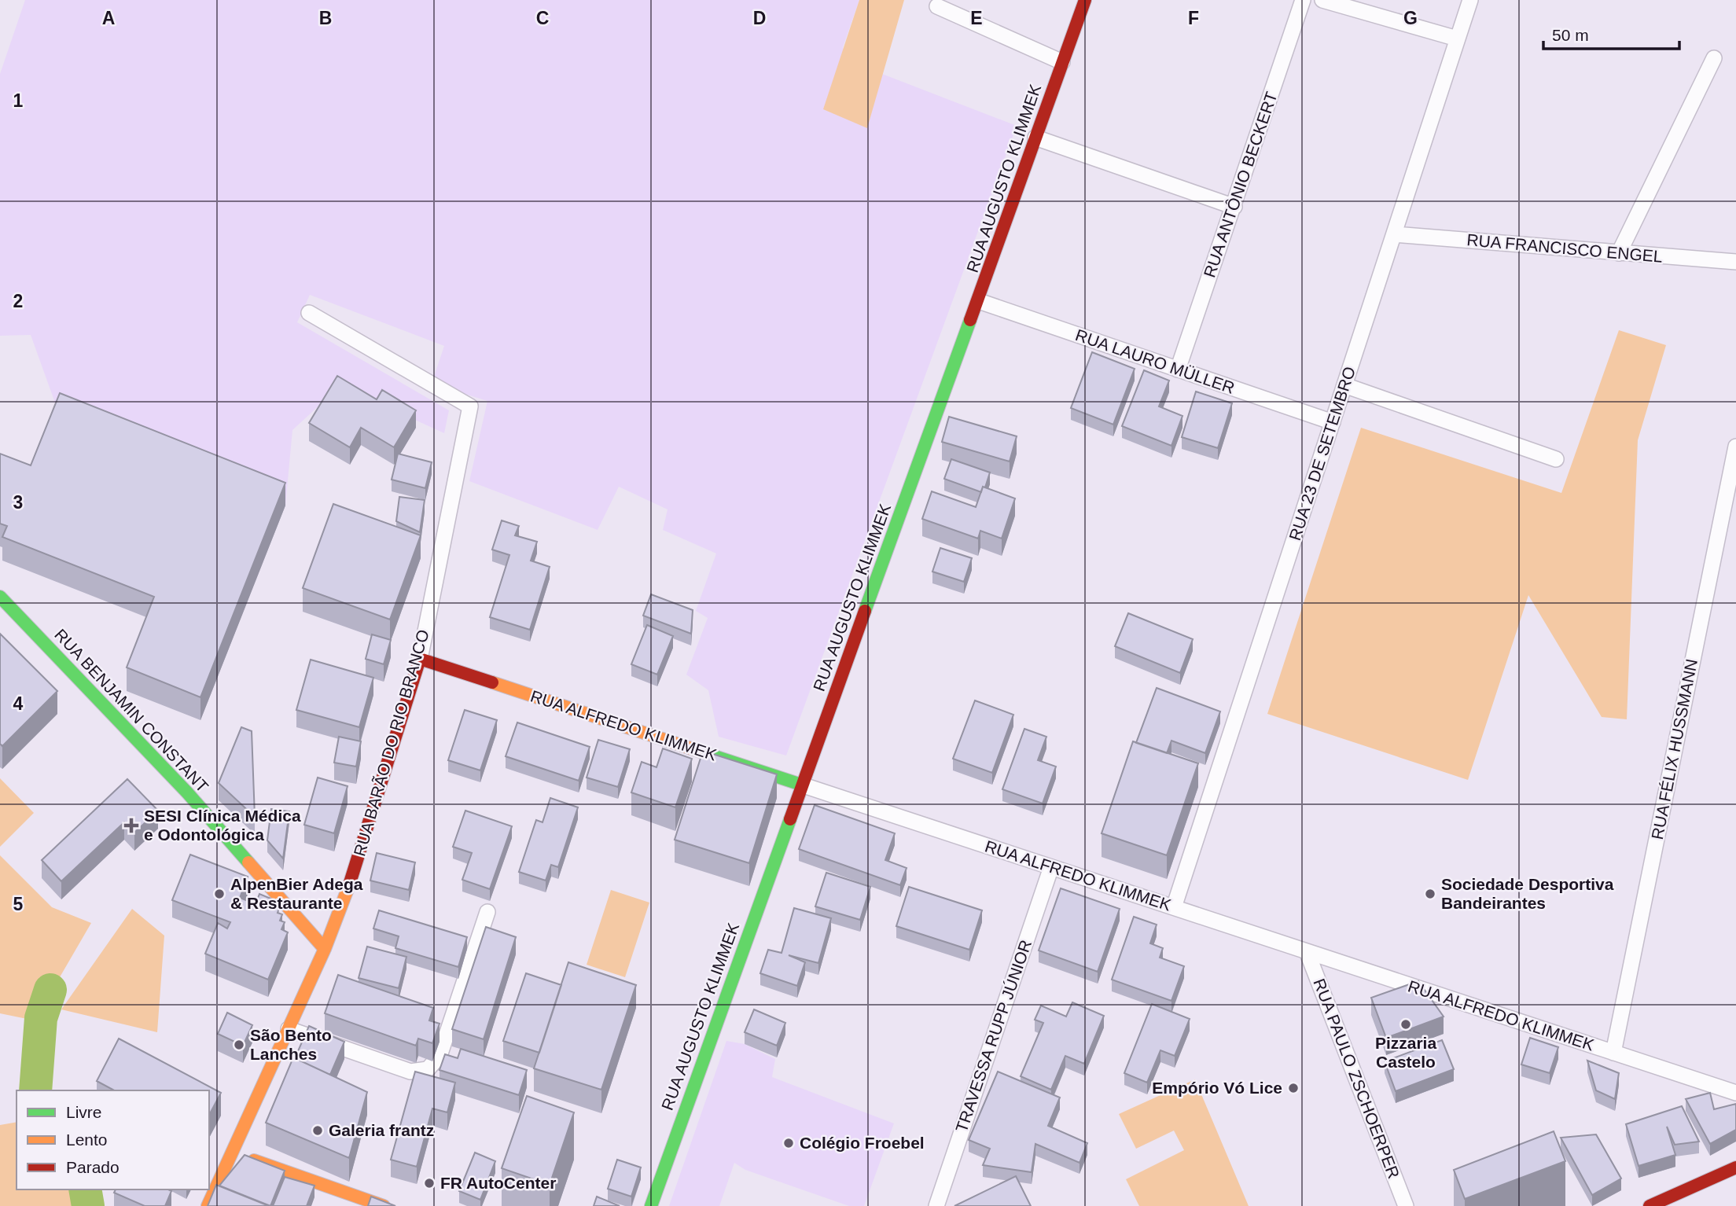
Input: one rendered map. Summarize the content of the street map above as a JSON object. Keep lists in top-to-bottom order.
{
  "streets": {
    "street": [
      "RUA AUGUSTO KLIMMEK",
      "RUA ANTÔNIO BECKERT",
      "RUA FRANCISCO ENGEL",
      "RUA LAURO MÜLLER",
      "RUA 23 DE SETEMBRO",
      "RUA BENJAMIN CONSTANT",
      "RUA ALFREDO KLIMMEK",
      "RUA BARÃO DO RIO BRANCO",
      "RUA FÉLIX HUSSMANN",
      "TRAVESSA RUPP JÚNIOR",
      "RUA PAULO ZSCHOERPER"
    ]
  },
  "crossings": [
    ["RUA AUGUSTO KLIMMEK", "RUA LAURO MÜLLER"],
    ["RUA AUGUSTO KLIMMEK", "RUA ALFREDO KLIMMEK"],
    ["RUA ANTÔNIO BECKERT", "RUA LAURO MÜLLER"],
    ["RUA FRANCISCO ENGEL", "RUA 23 DE SETEMBRO"],
    ["RUA LAURO MÜLLER", "RUA 23 DE SETEMBRO"],
    ["RUA 23 DE SETEMBRO", "RUA ALFREDO KLIMMEK"],
    ["RUA BENJAMIN CONSTANT", "RUA BARÃO DO RIO BRANCO"],
    ["RUA ALFREDO KLIMMEK", "RUA BARÃO DO RIO BRANCO"],
    ["RUA ALFREDO KLIMMEK", "RUA FÉLIX HUSSMANN"],
    ["RUA ALFREDO KLIMMEK", "TRAVESSA RUPP JÚNIOR"],
    ["RUA ALFREDO KLIMMEK", "RUA PAULO ZSCHOERPER"]
  ],
  "places": {
    "health": ["SESI Clínica Médica e Odontológica"],
    "other": [
      "AlpenBier Adega & Restaurante",
      "Sociedade Desportiva Bandeirantes",
      "Pizzaria Castelo",
      "São Bento Lanches",
      "Empório Vó Lice",
      "Galeria frantz",
      "Colégio Froebel",
      "FR AutoCenter"
    ]
  },
  "legend": ["Livre", "Lento", "Parado"],
  "scale_bar": "50 m",
  "grid": {
    "columns": [
      "A",
      "B",
      "C",
      "D",
      "E",
      "F",
      "G"
    ],
    "rows": [
      "1",
      "2",
      "3",
      "4",
      "5"
    ]
  }
}
